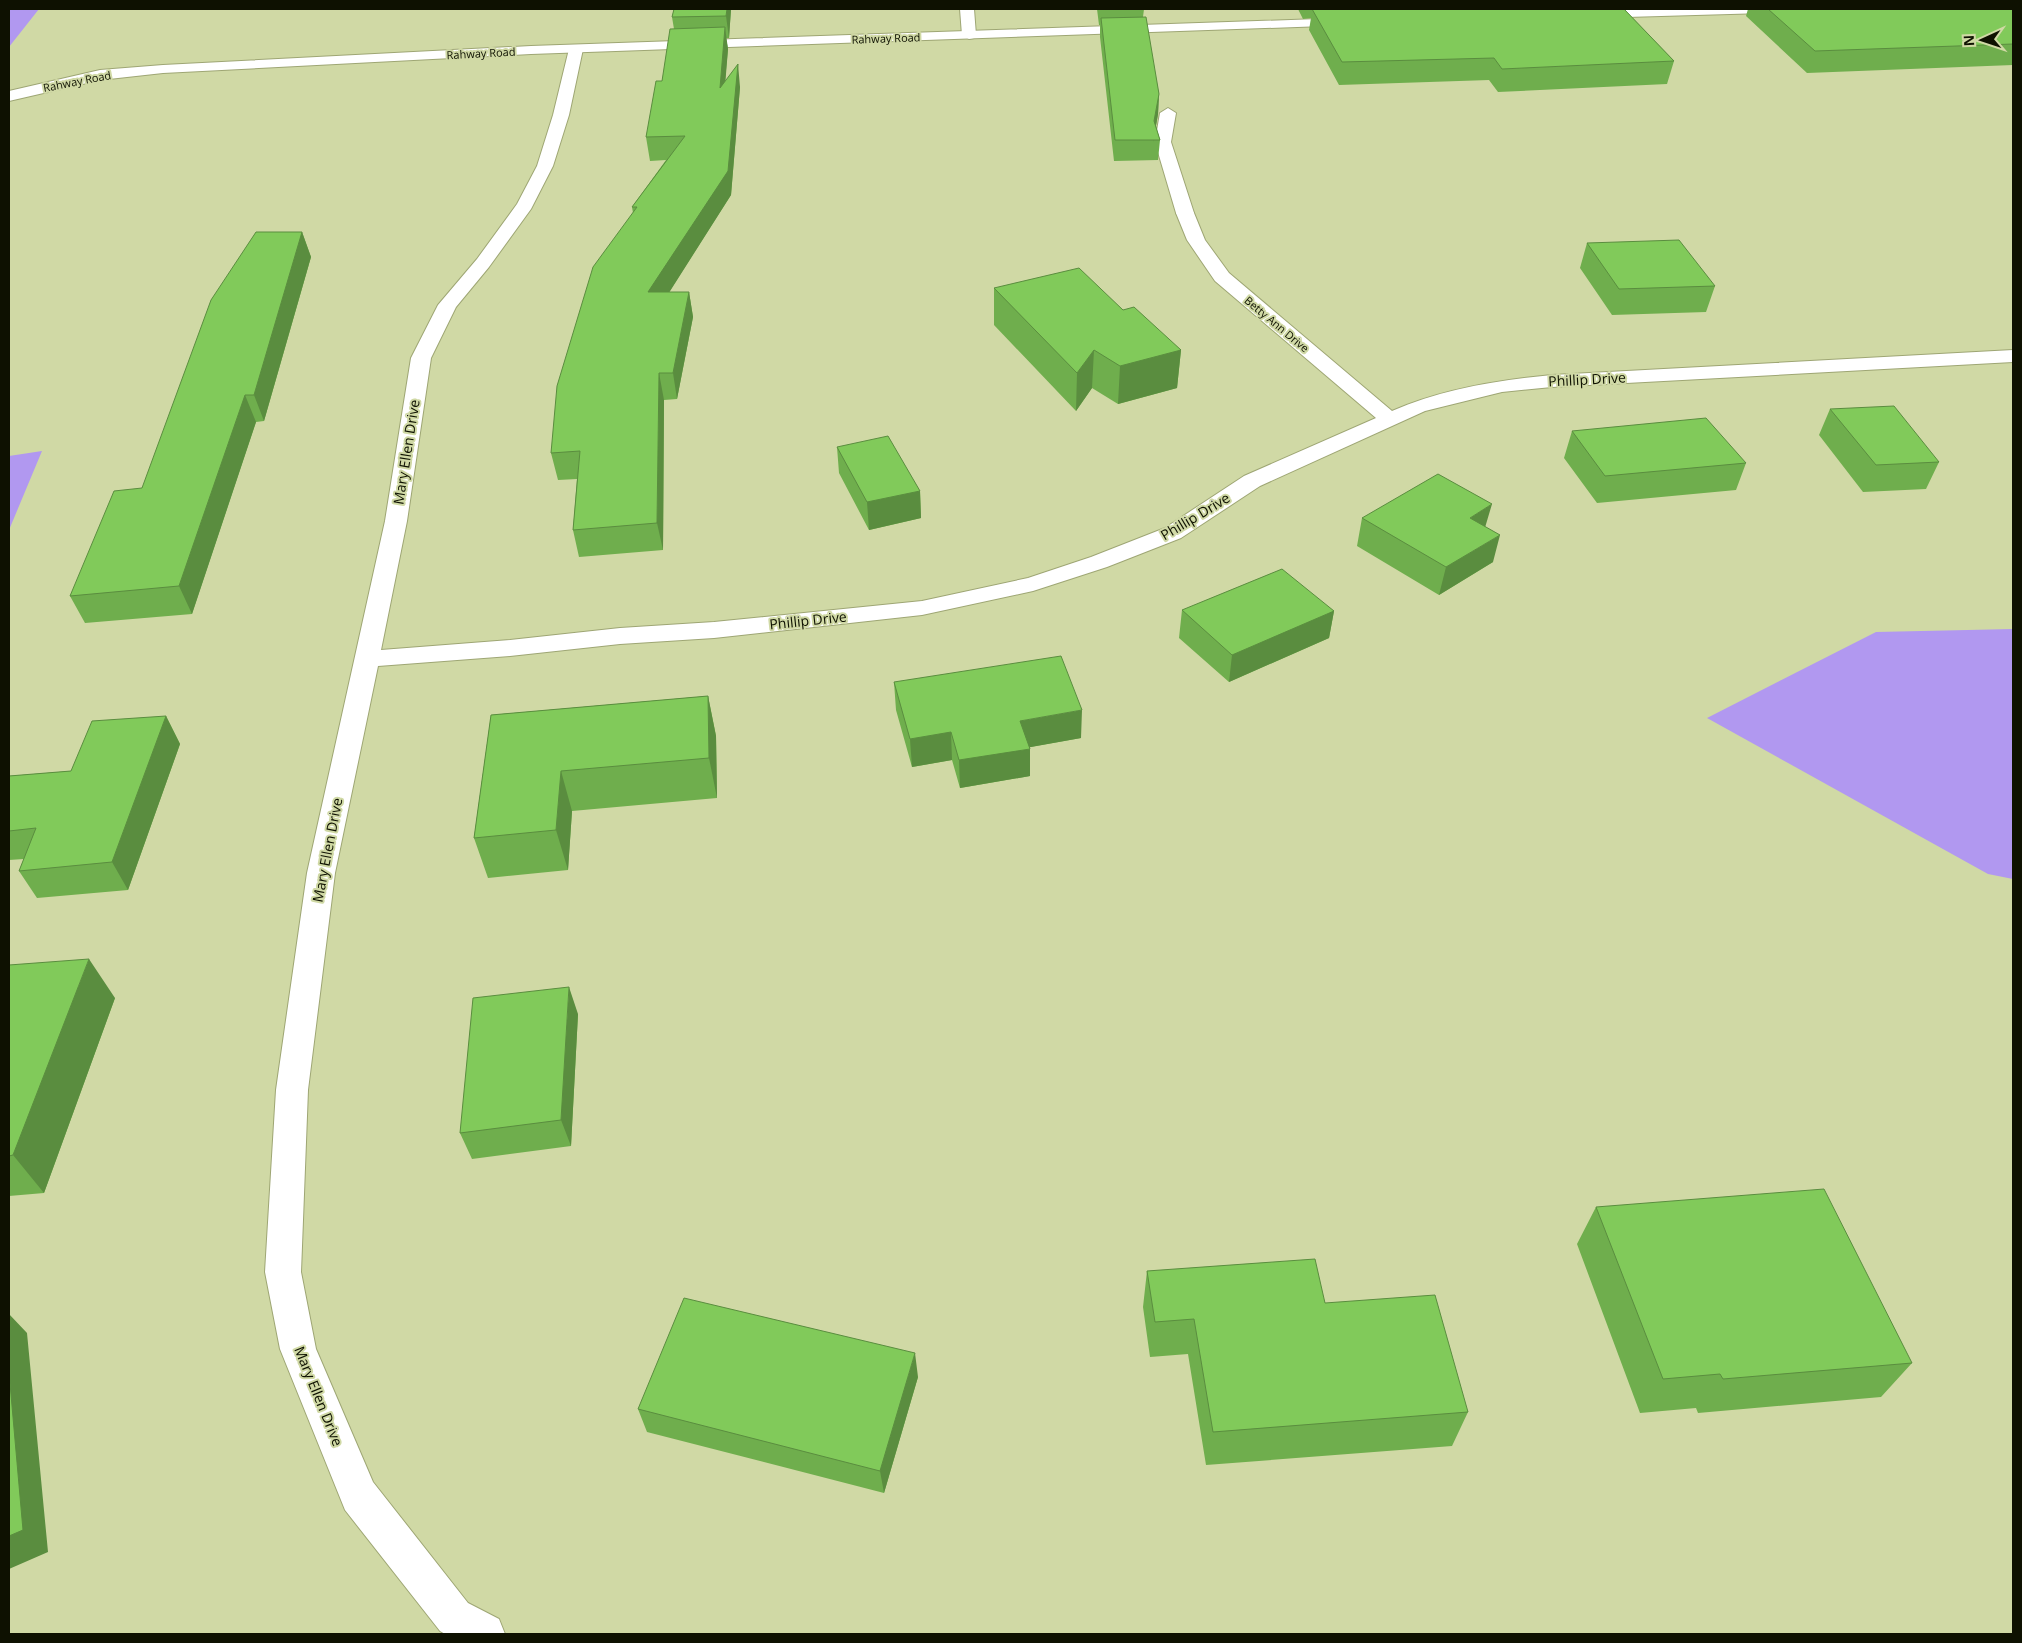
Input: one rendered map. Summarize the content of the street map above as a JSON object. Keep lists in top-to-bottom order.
{
  "streets": {
    "street": [
      "Rahway Road",
      "Betty Ann Drive",
      "Phillip Drive",
      "Mary Ellen Drive"
    ]
  },
  "crossings": [
    ["Rahway Road", "Mary Ellen Drive"],
    ["Betty Ann Drive", "Phillip Drive"],
    ["Phillip Drive", "Mary Ellen Drive"]
  ],
  "north": "left"
}
